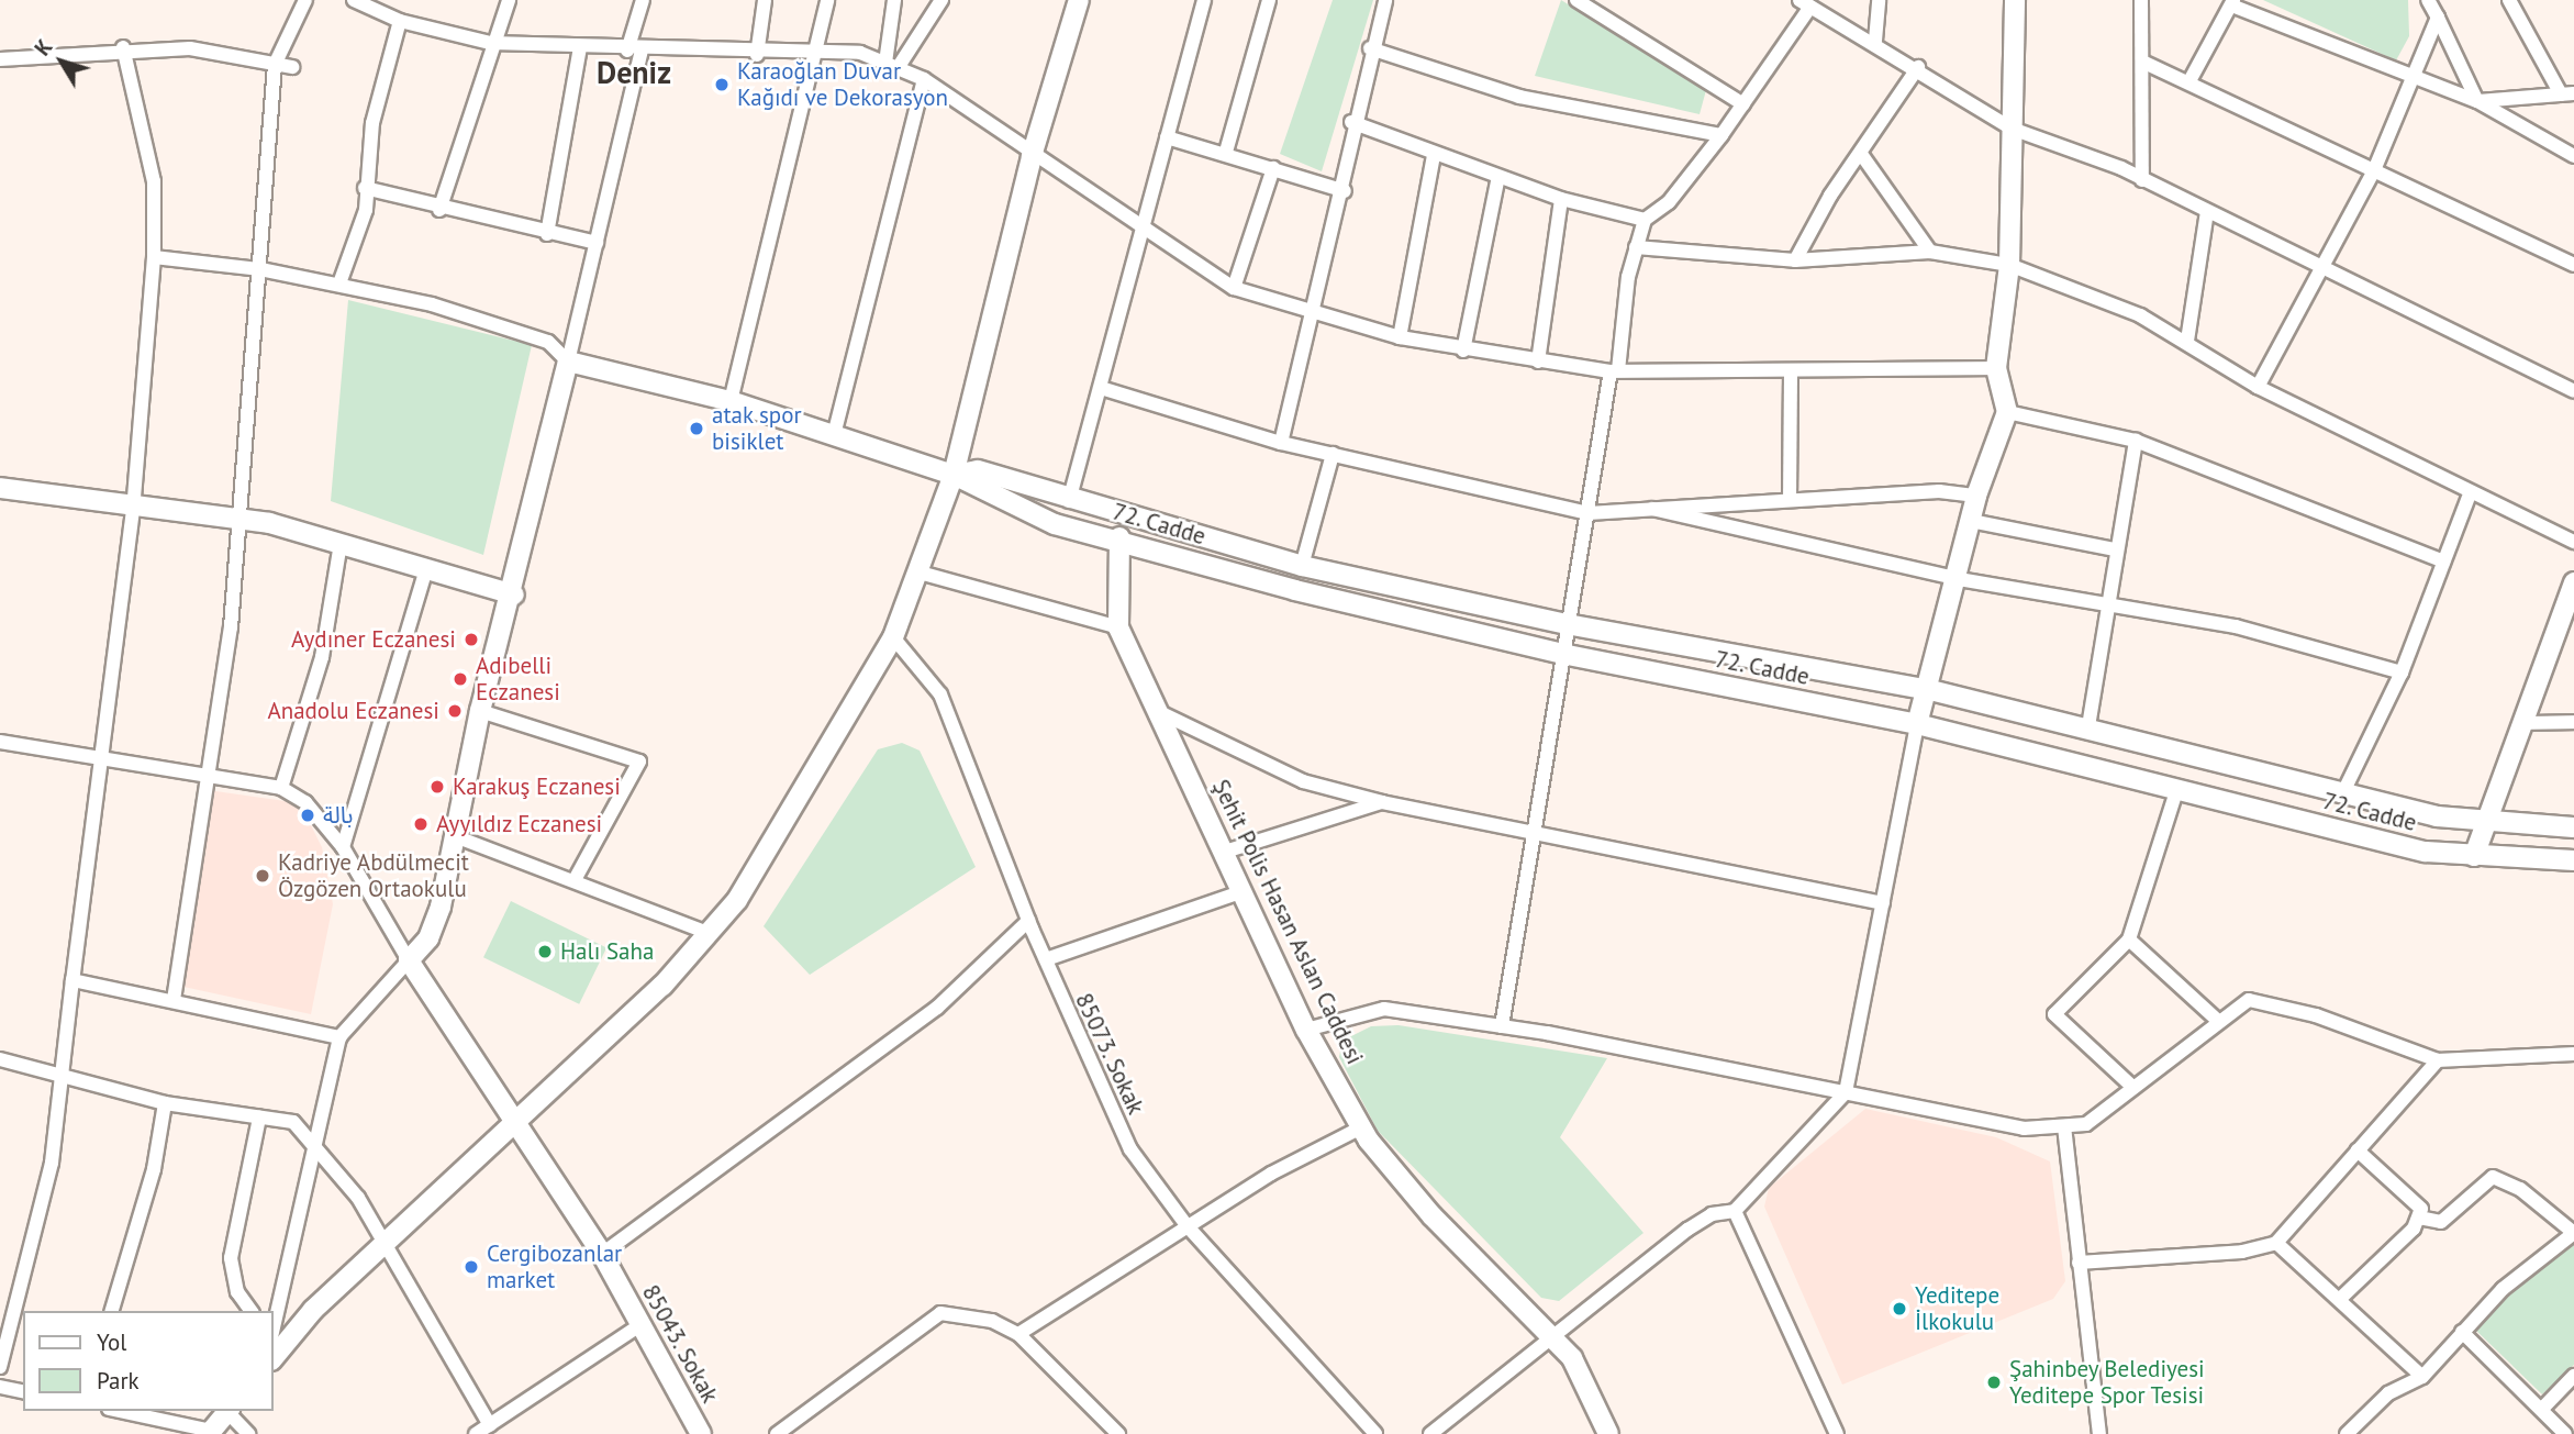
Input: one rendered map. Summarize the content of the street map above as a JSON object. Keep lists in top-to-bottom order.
{
  "streets": {
    "main road": ["72. Cadde", "Şehit Polis Hasan Aslan Caddesi", "85043. Sokak"],
    "street": ["85073. Sokak"]
  },
  "crossings": [
    ["72. Cadde", "Şehit Polis Hasan Aslan Caddesi"]
  ],
  "districts": ["Deniz"],
  "places": [
    "Karaoğlan Duvar Kağıdı ve Dekorasyon",
    "atak spor bisiklet",
    "Aydıner Eczanesi",
    "Adıbelli Eczanesi",
    "Anadolu Eczanesi",
    "Karakuş Eczanesi",
    "بالة",
    "Ayyıldız Eczanesi",
    "Kadriye Abdülmecit Özgözen Ortaokulu",
    "Halı Saha",
    "Cergibozanlar market",
    "Yeditepe İlkokulu",
    "Şahinbey Belediyesi Yeditepe Spor Tesisi"
  ],
  "legend": ["Yol", "Park"],
  "north": "top left"
}
